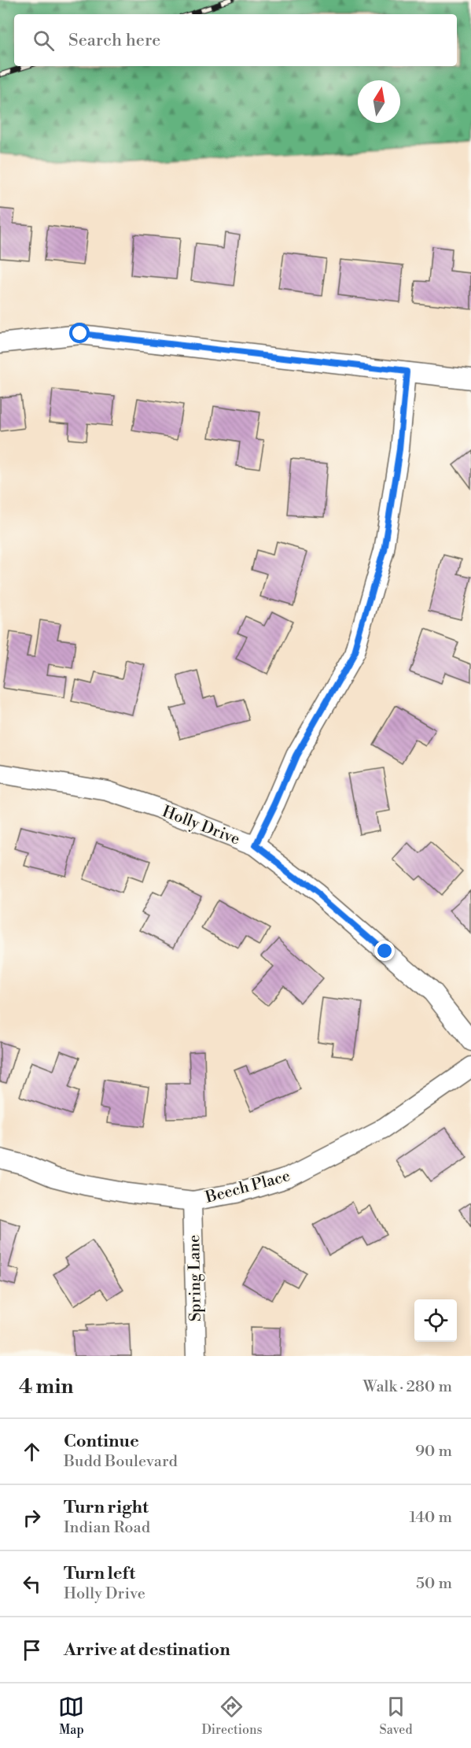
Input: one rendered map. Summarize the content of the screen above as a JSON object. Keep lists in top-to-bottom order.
{
  "streets": {
    "street": ["Holly Drive", "Beech Place", "Spring Lane"]
  },
  "crossings": [
    ["Beech Place", "Spring Lane"]
  ],
  "north": "top",
  "page": {
    "search": "Search here",
    "heading": ["4 min", "Walk · 280 m"],
    "list": [
      ["Continue", "Budd Boulevard", "90 m"],
      ["Turn right", "Indian Road", "140 m"],
      ["Turn left", "Holly Drive", "50 m"],
      "Arrive at destination"
    ],
    "nav": ["Map", "Directions", "Saved"]
  }
}
